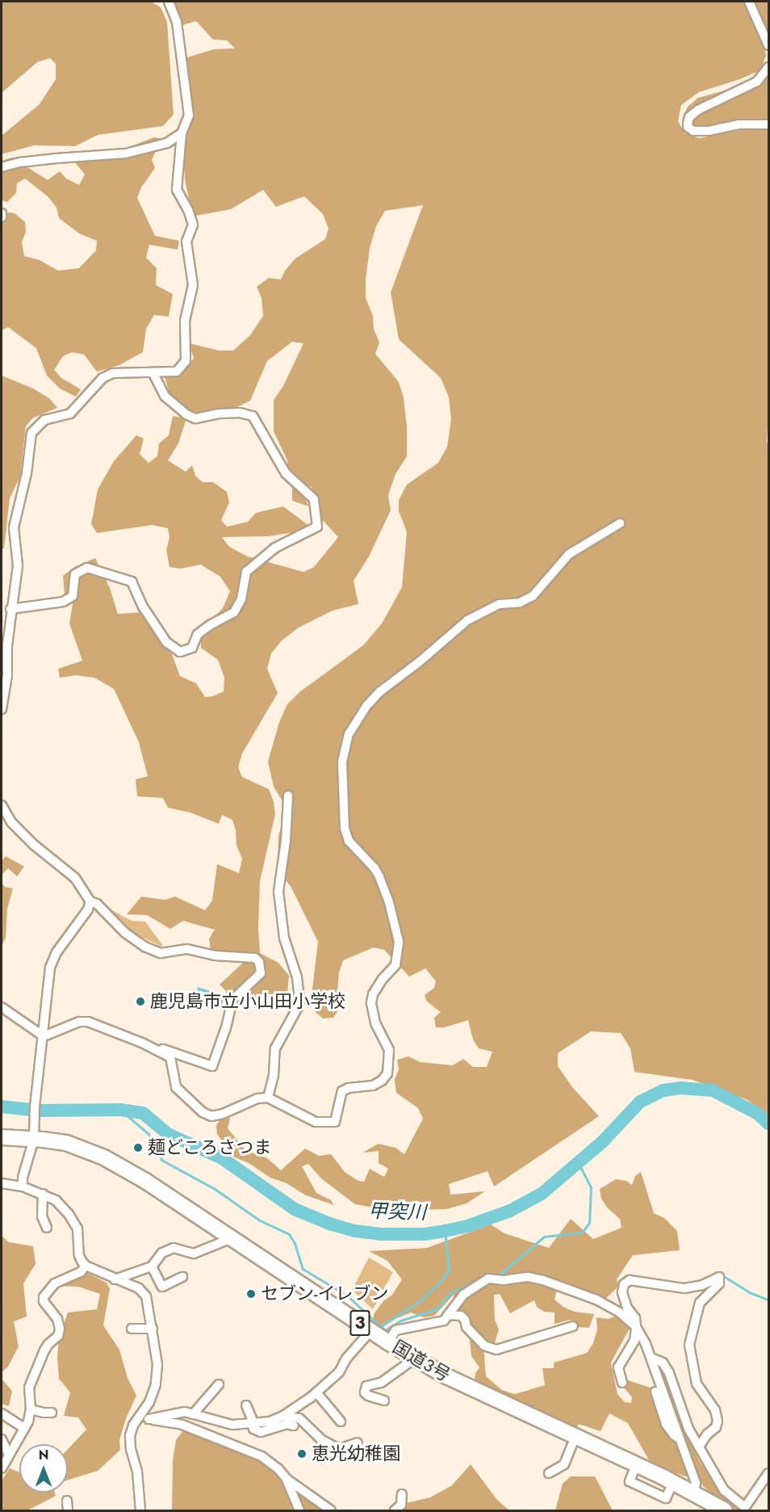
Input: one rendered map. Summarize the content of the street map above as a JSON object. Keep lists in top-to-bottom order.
{
  "streets": {
    "highway": ["3", "国道3号"]
  },
  "water": ["甲突川"],
  "places": [
    "鹿児島市立小山田小学校",
    "麺どころさつま",
    "セブン-イレブン",
    "恵光幼稚園"
  ],
  "north": "top"
}
